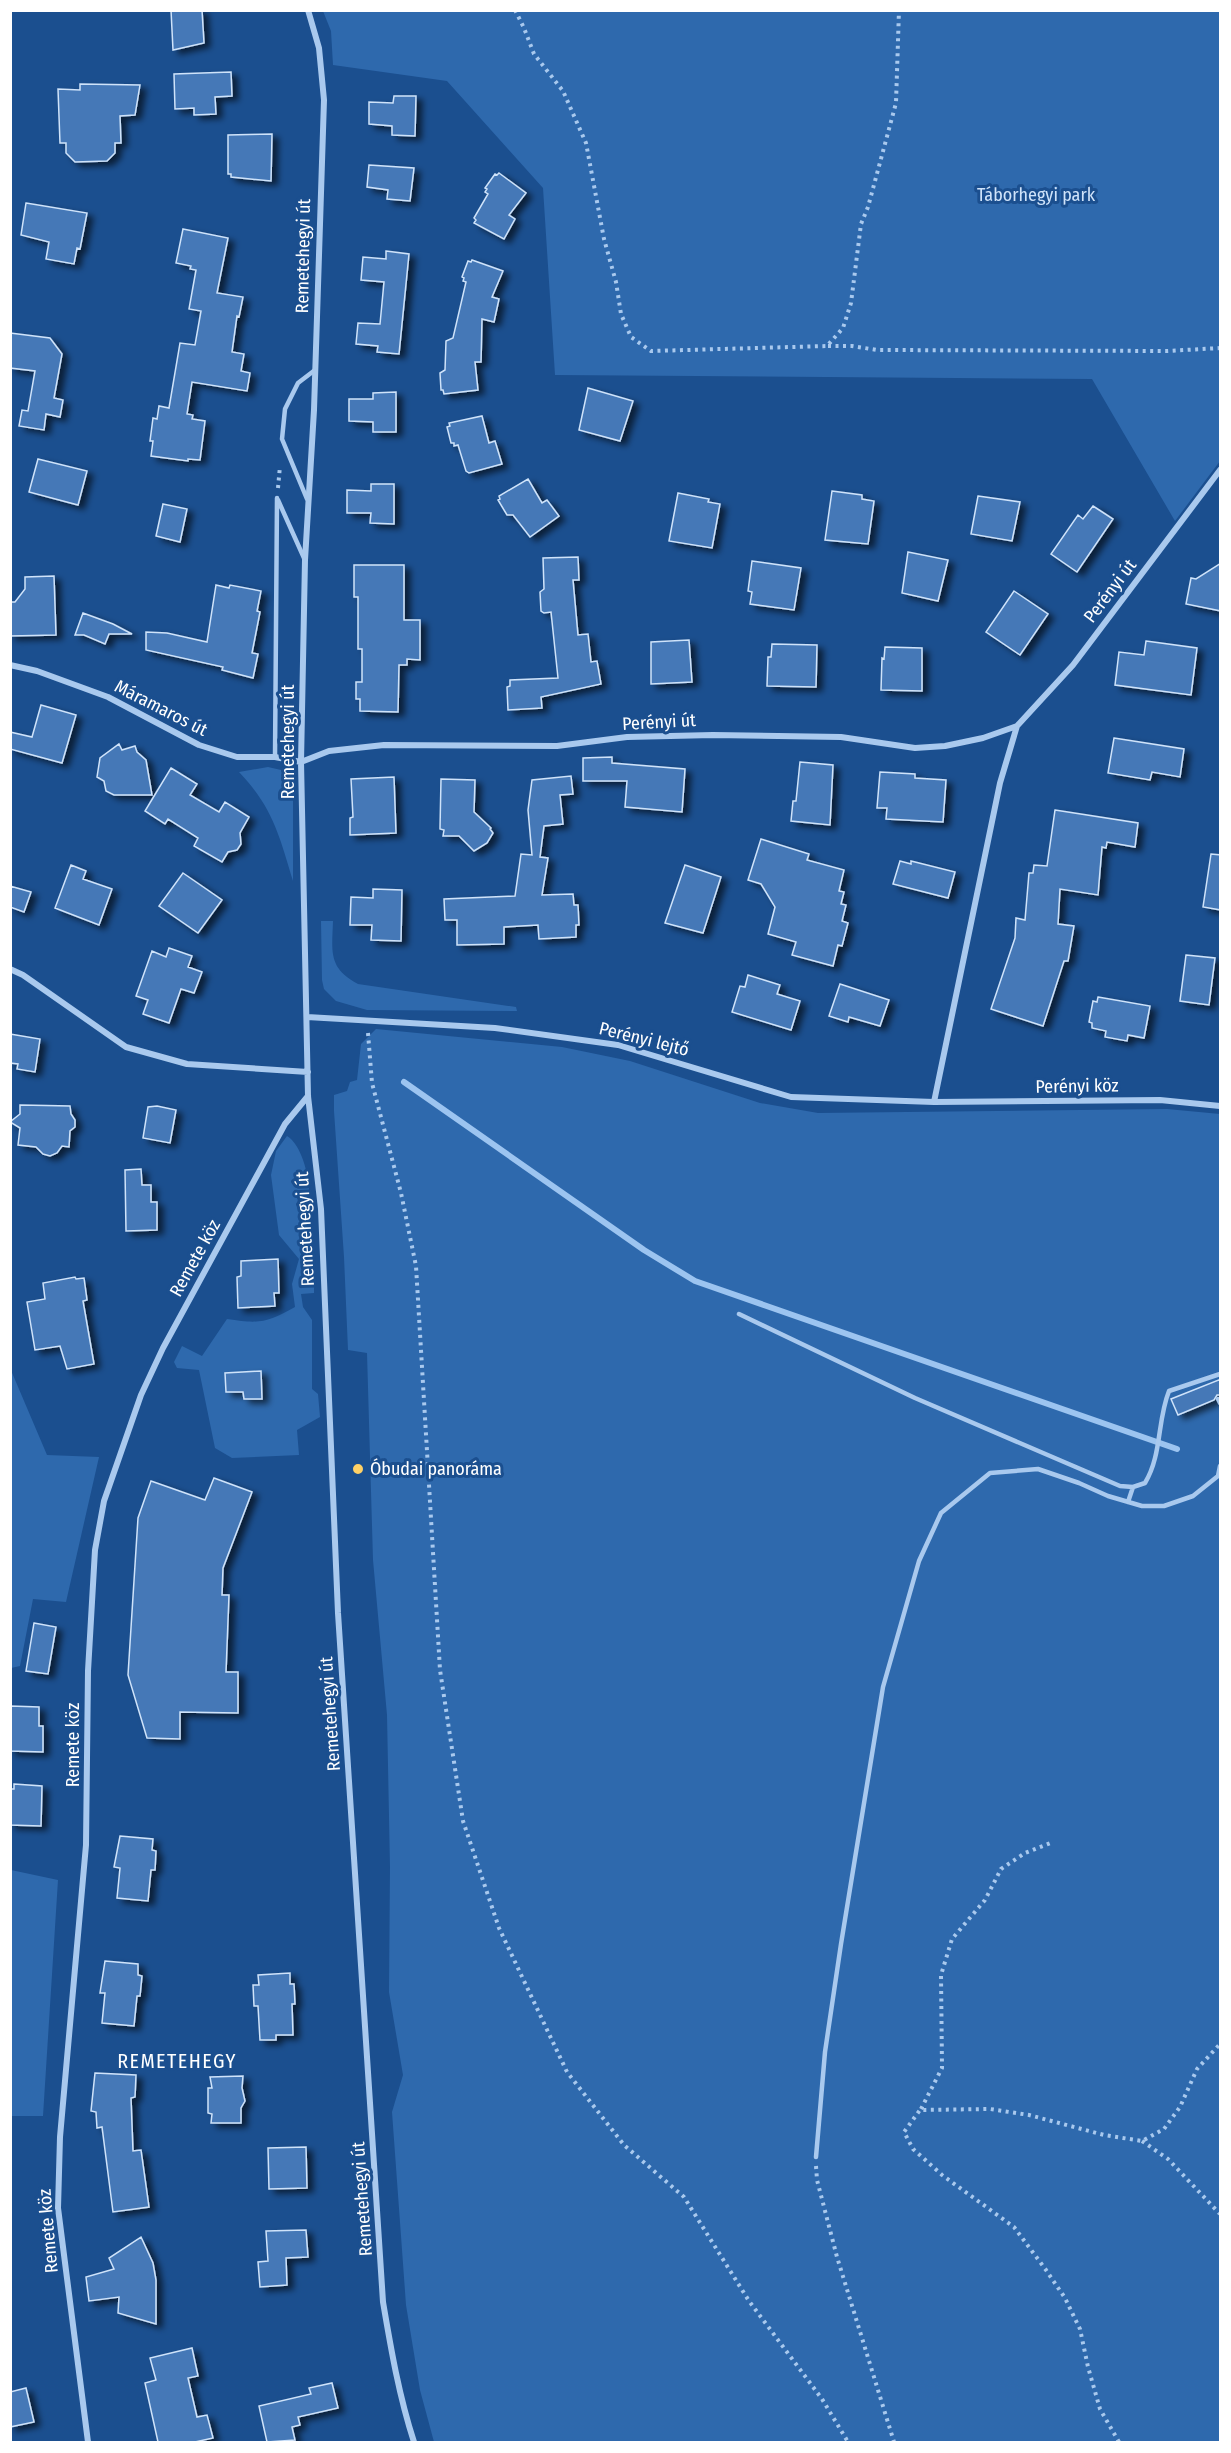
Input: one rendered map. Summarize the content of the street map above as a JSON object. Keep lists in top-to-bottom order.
{
  "streets": {
    "street": [
      "Remetehegyi út",
      "Perényi út",
      "Máramaros út",
      "Perényi lejtő",
      "Perényi köz",
      "Remete köz"
    ]
  },
  "crossings": [
    ["Remetehegyi út", "Perényi út"],
    ["Remetehegyi út", "Máramaros út"],
    ["Remetehegyi út", "Perényi lejtő"],
    ["Remetehegyi út", "Remete köz"],
    ["Perényi út", "Máramaros út"],
    ["Perényi út", "Perényi lejtő"],
    ["Perényi út", "Perényi köz"],
    ["Perényi lejtő", "Perényi köz"]
  ],
  "districts": ["REMETEHEGY"],
  "parks": ["Táborhegyi park"],
  "places": ["Óbudai panoráma"]
}
